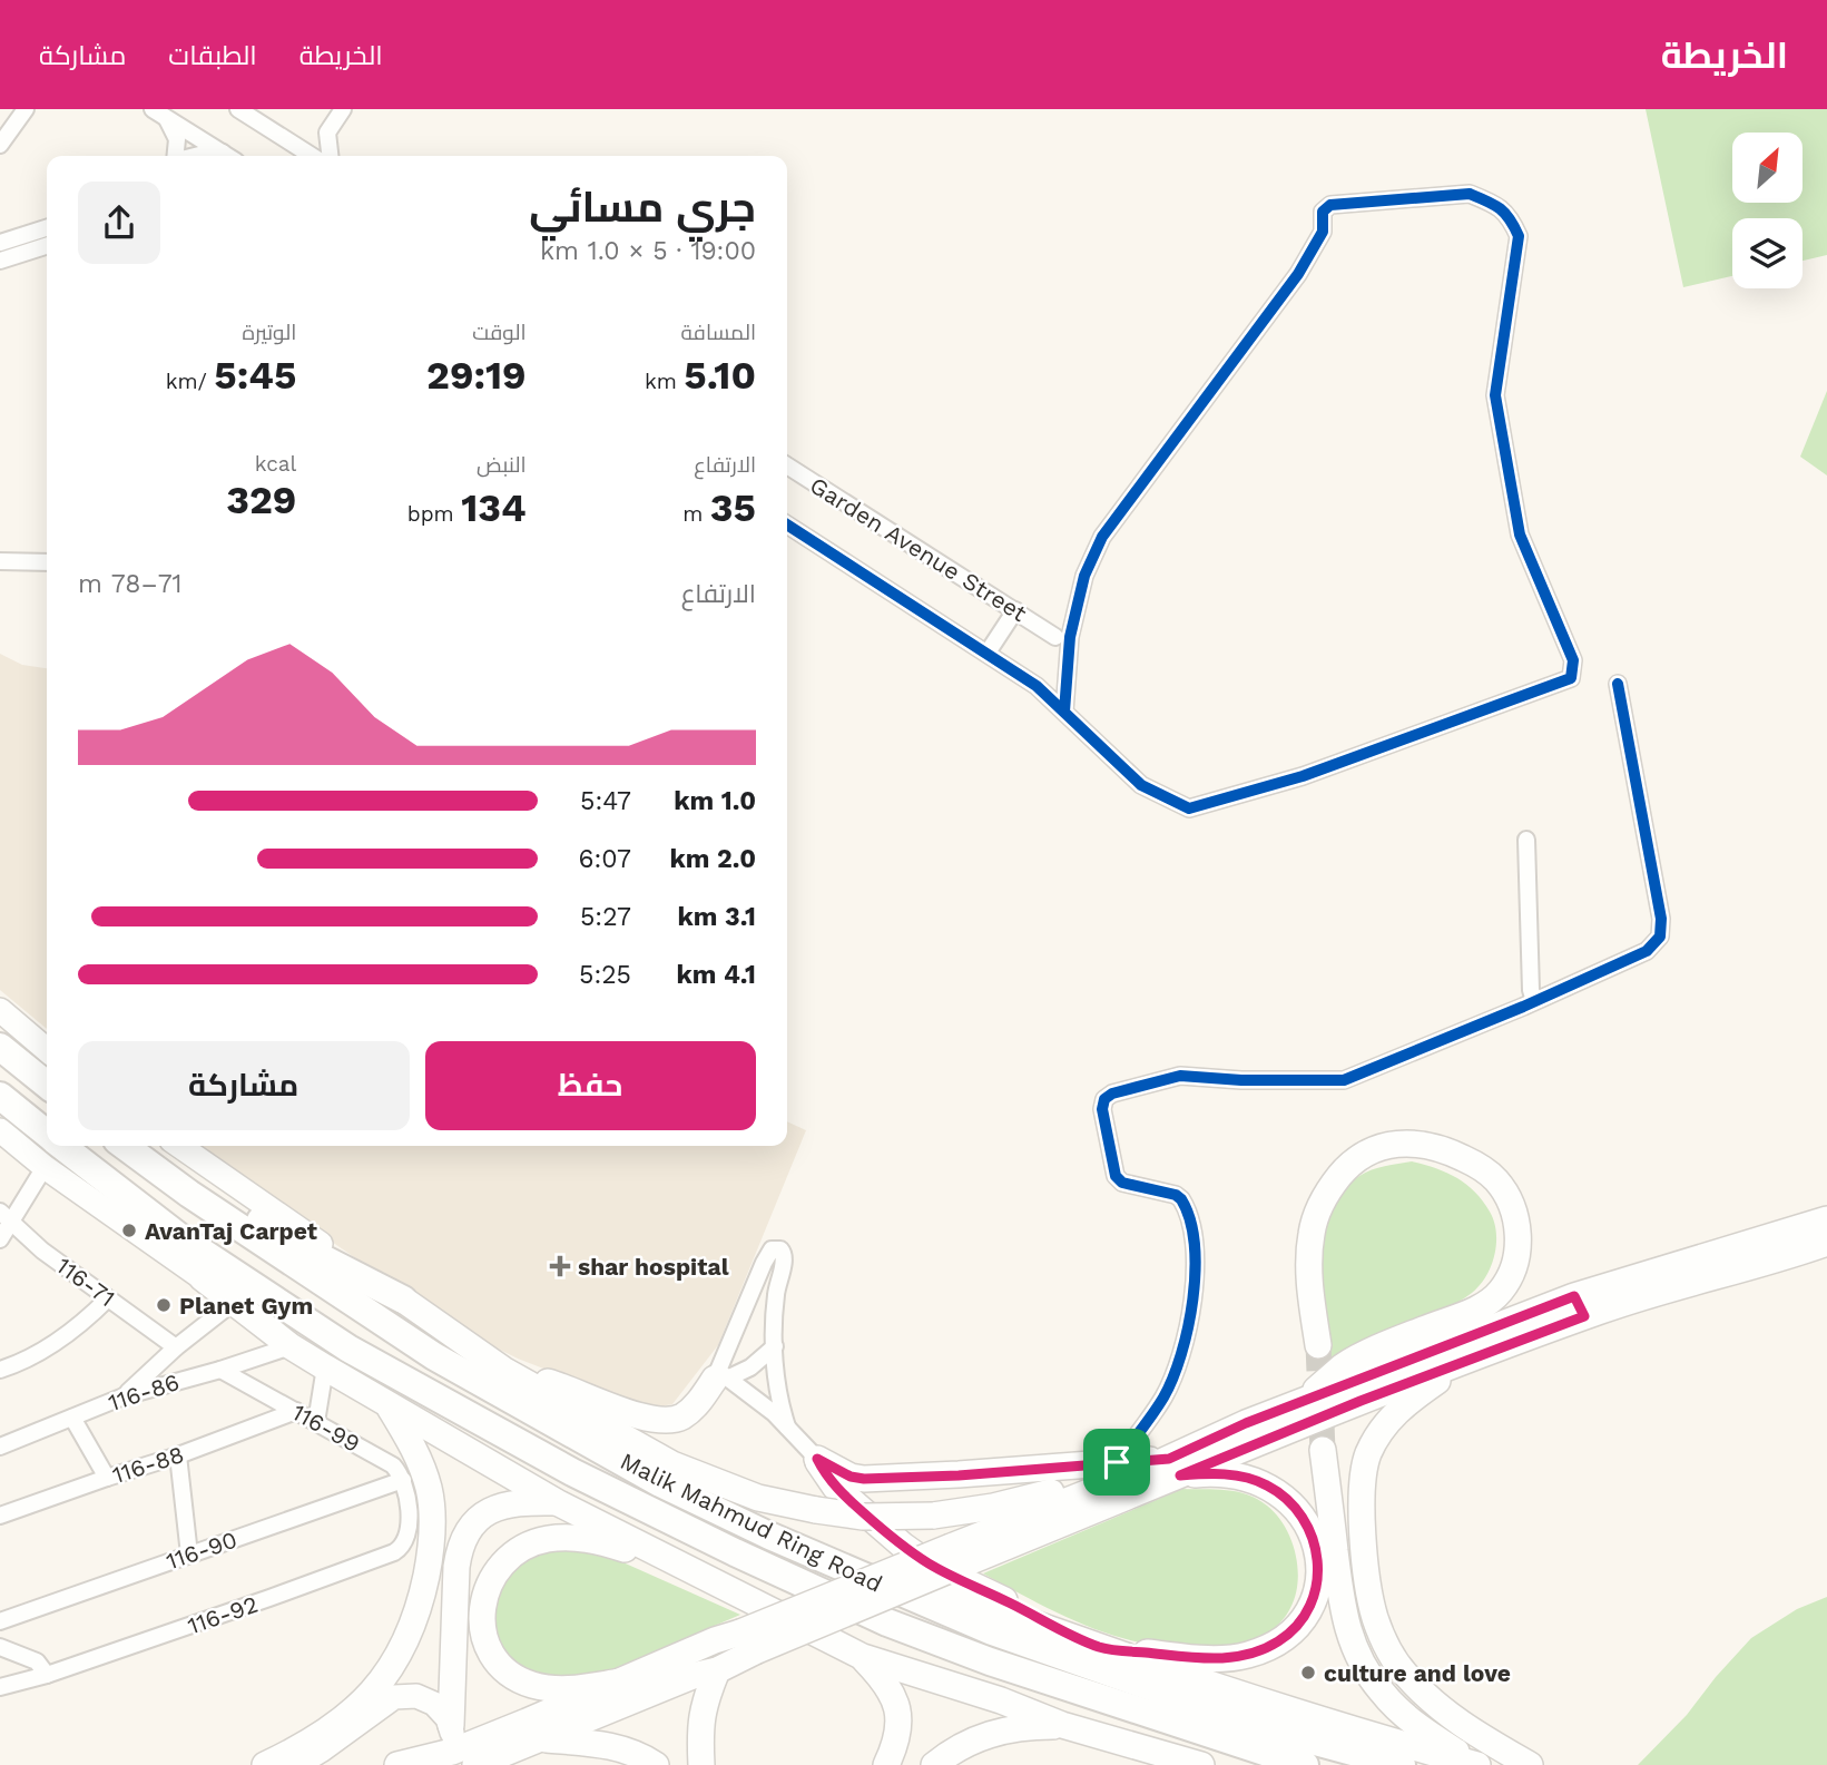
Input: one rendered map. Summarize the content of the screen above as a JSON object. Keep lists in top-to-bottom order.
{
  "streets": {
    "highway": ["Malik Mahmud Ring Road"],
    "street": [
      "Garden Avenue Street",
      "116-71",
      "116-86",
      "116-99",
      "116-88",
      "116-90",
      "116-92"
    ]
  },
  "crossings": [
    ["116-86", "116-99"],
    ["116-99", "116-88"],
    ["116-99", "116-90"],
    ["116-99", "116-92"],
    ["116-90", "116-92"]
  ],
  "places": {
    "other": ["AvanTaj Carpet", "Planet Gym", "culture and love"],
    "health": ["shar hospital"]
  },
  "north": "top right",
  "page": {
    "header": "الخريطة",
    "nav": ["الخريطة", "الطبقات", "مشاركة"],
    "heading": ["جري مسائي", "19:00 · 5 × 1.0 km"],
    "stats": [
      ["المسافة", "5.10 km"],
      ["الوقت", "29:19"],
      ["الوتيرة", "5:45 /km"],
      ["الارتفاع", "35 m"],
      ["النبض", "134 bpm"],
      ["kcal", "329"]
    ],
    "chart": ["الارتفاع", "71–78 m"],
    "list": [
      {
        "name": "1.0 km",
        "note": "5:47"
      },
      {
        "name": "2.0 km",
        "note": "6:07"
      },
      {
        "name": "3.1 km",
        "note": "5:27"
      },
      {
        "name": "4.1 km",
        "note": "5:25"
      }
    ],
    "buttons": ["حفظ", "مشاركة"]
  }
}
